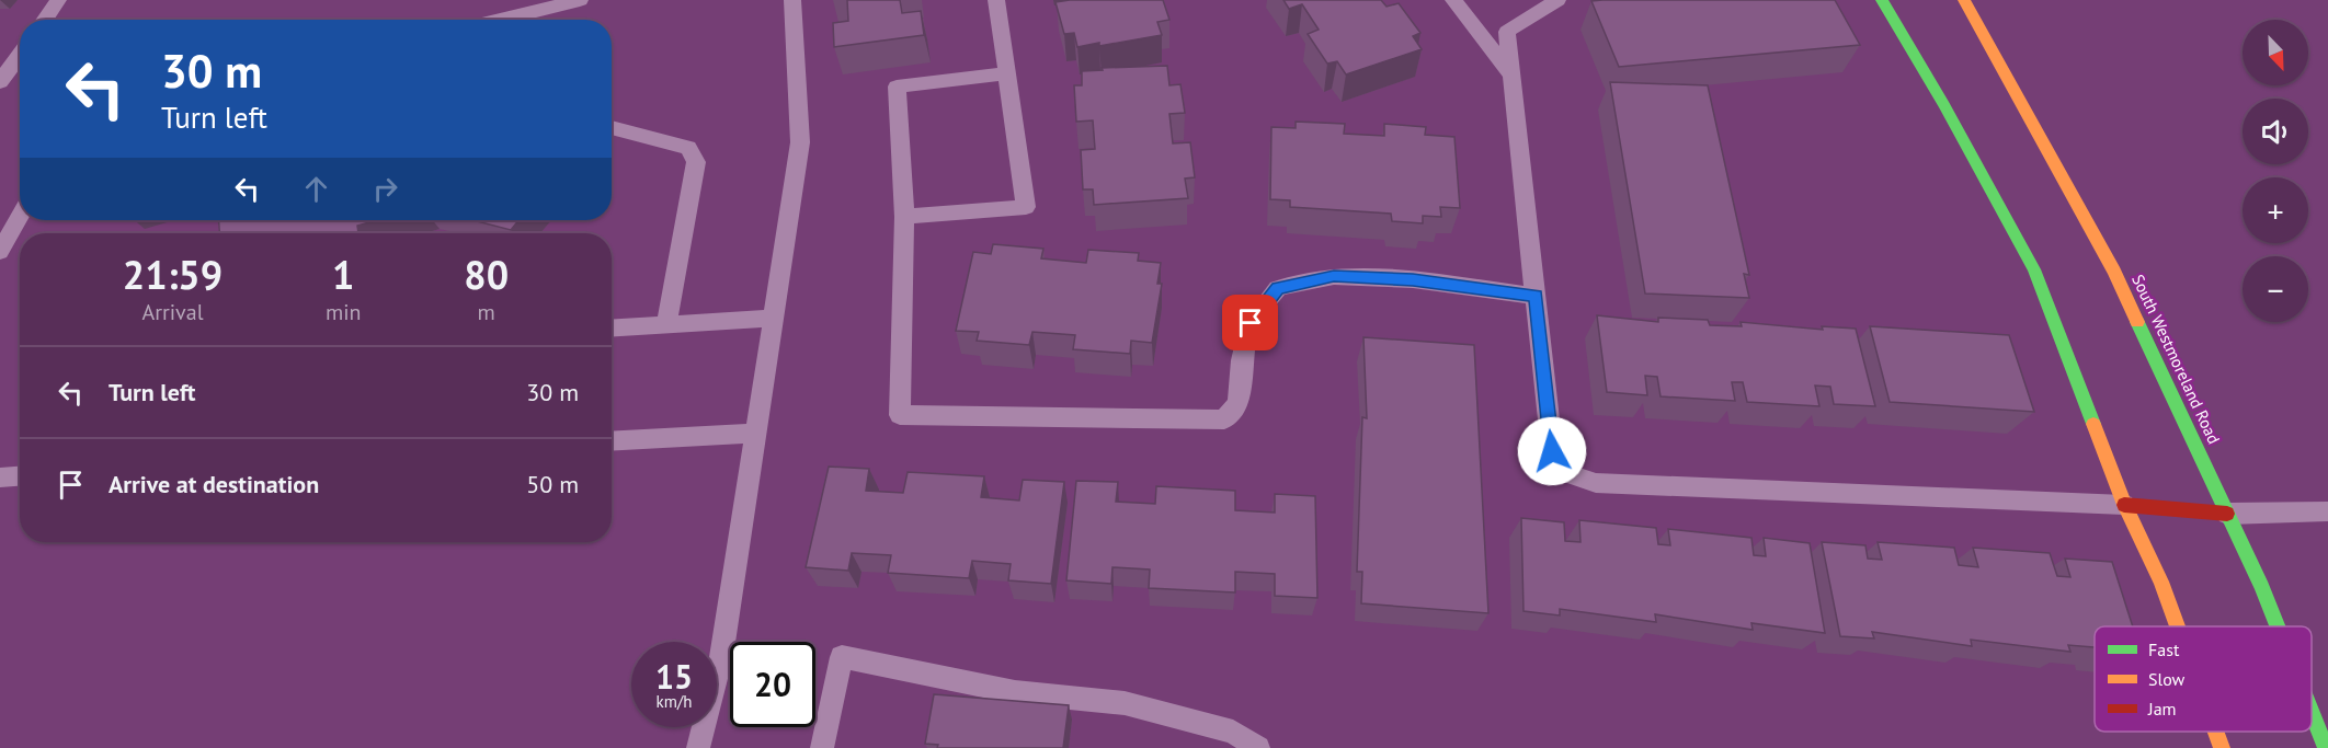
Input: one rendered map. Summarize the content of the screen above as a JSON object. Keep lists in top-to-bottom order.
{
  "streets": {
    "street": ["South Westmoreland Road"]
  },
  "legend": ["Fast", "Slow", "Jam"],
  "north": "bottom right",
  "page": {
    "map_buttons": ["+", "−"],
    "turn": ["30 m", "Turn left"],
    "eta": [
      "21:59",
      "Arrival",
      "1",
      "min",
      "80",
      "m"
    ],
    "list": [
      {
        "name": "Turn left",
        "value": "30 m"
      },
      {
        "name": "Arrive at destination",
        "value": "50 m"
      }
    ],
    "speed": "15 km/h",
    "limit": "20"
  }
}
